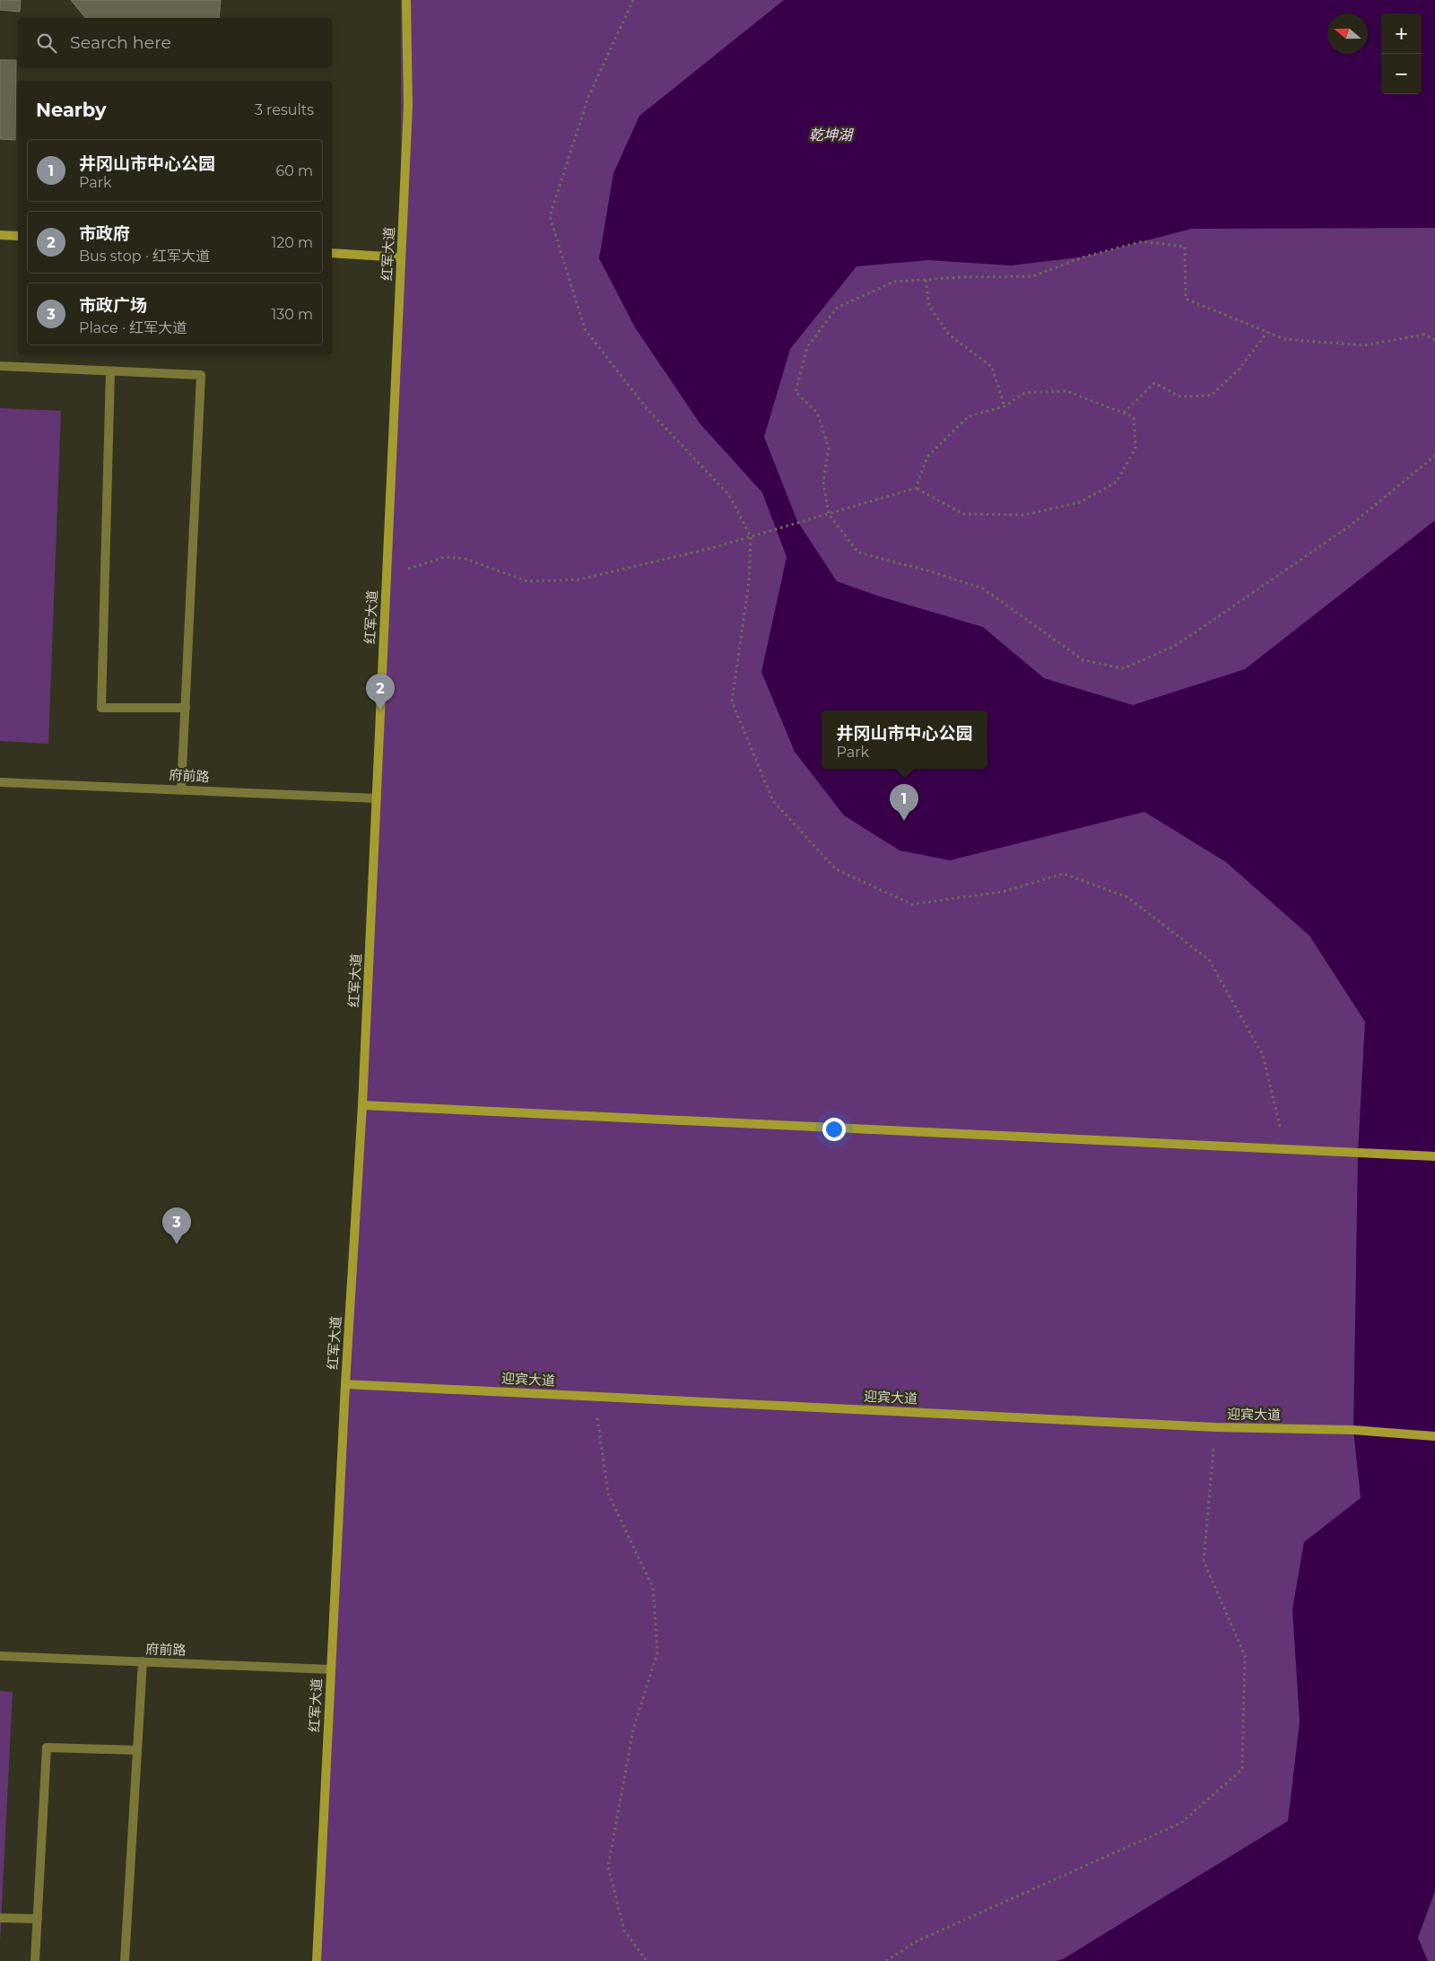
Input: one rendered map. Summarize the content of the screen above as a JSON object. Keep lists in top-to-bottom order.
{
  "streets": {
    "main road": ["红军大道", "迎宾大道"],
    "lane": ["府前路"]
  },
  "crossings": [
    ["红军大道", "府前路"],
    ["红军大道", "迎宾大道"]
  ],
  "water": ["乾坤湖"],
  "north": "left",
  "page": {
    "map_buttons": ["+", "−"],
    "search": "Search here",
    "heading": ["Nearby", "3 results"],
    "list": [
      {
        "mark": "1",
        "name": "井冈山市中心公园",
        "note": "Park",
        "value": "60 m"
      },
      {
        "mark": "2",
        "name": "市政府",
        "note": "Bus stop · 红军大道",
        "value": "120 m"
      },
      {
        "mark": "3",
        "name": "市政广场",
        "note": "Place · 红军大道",
        "value": "130 m"
      }
    ],
    "pins": ["2", "1", "3"],
    "popup": ["井冈山市中心公园", "Park"]
  }
}
